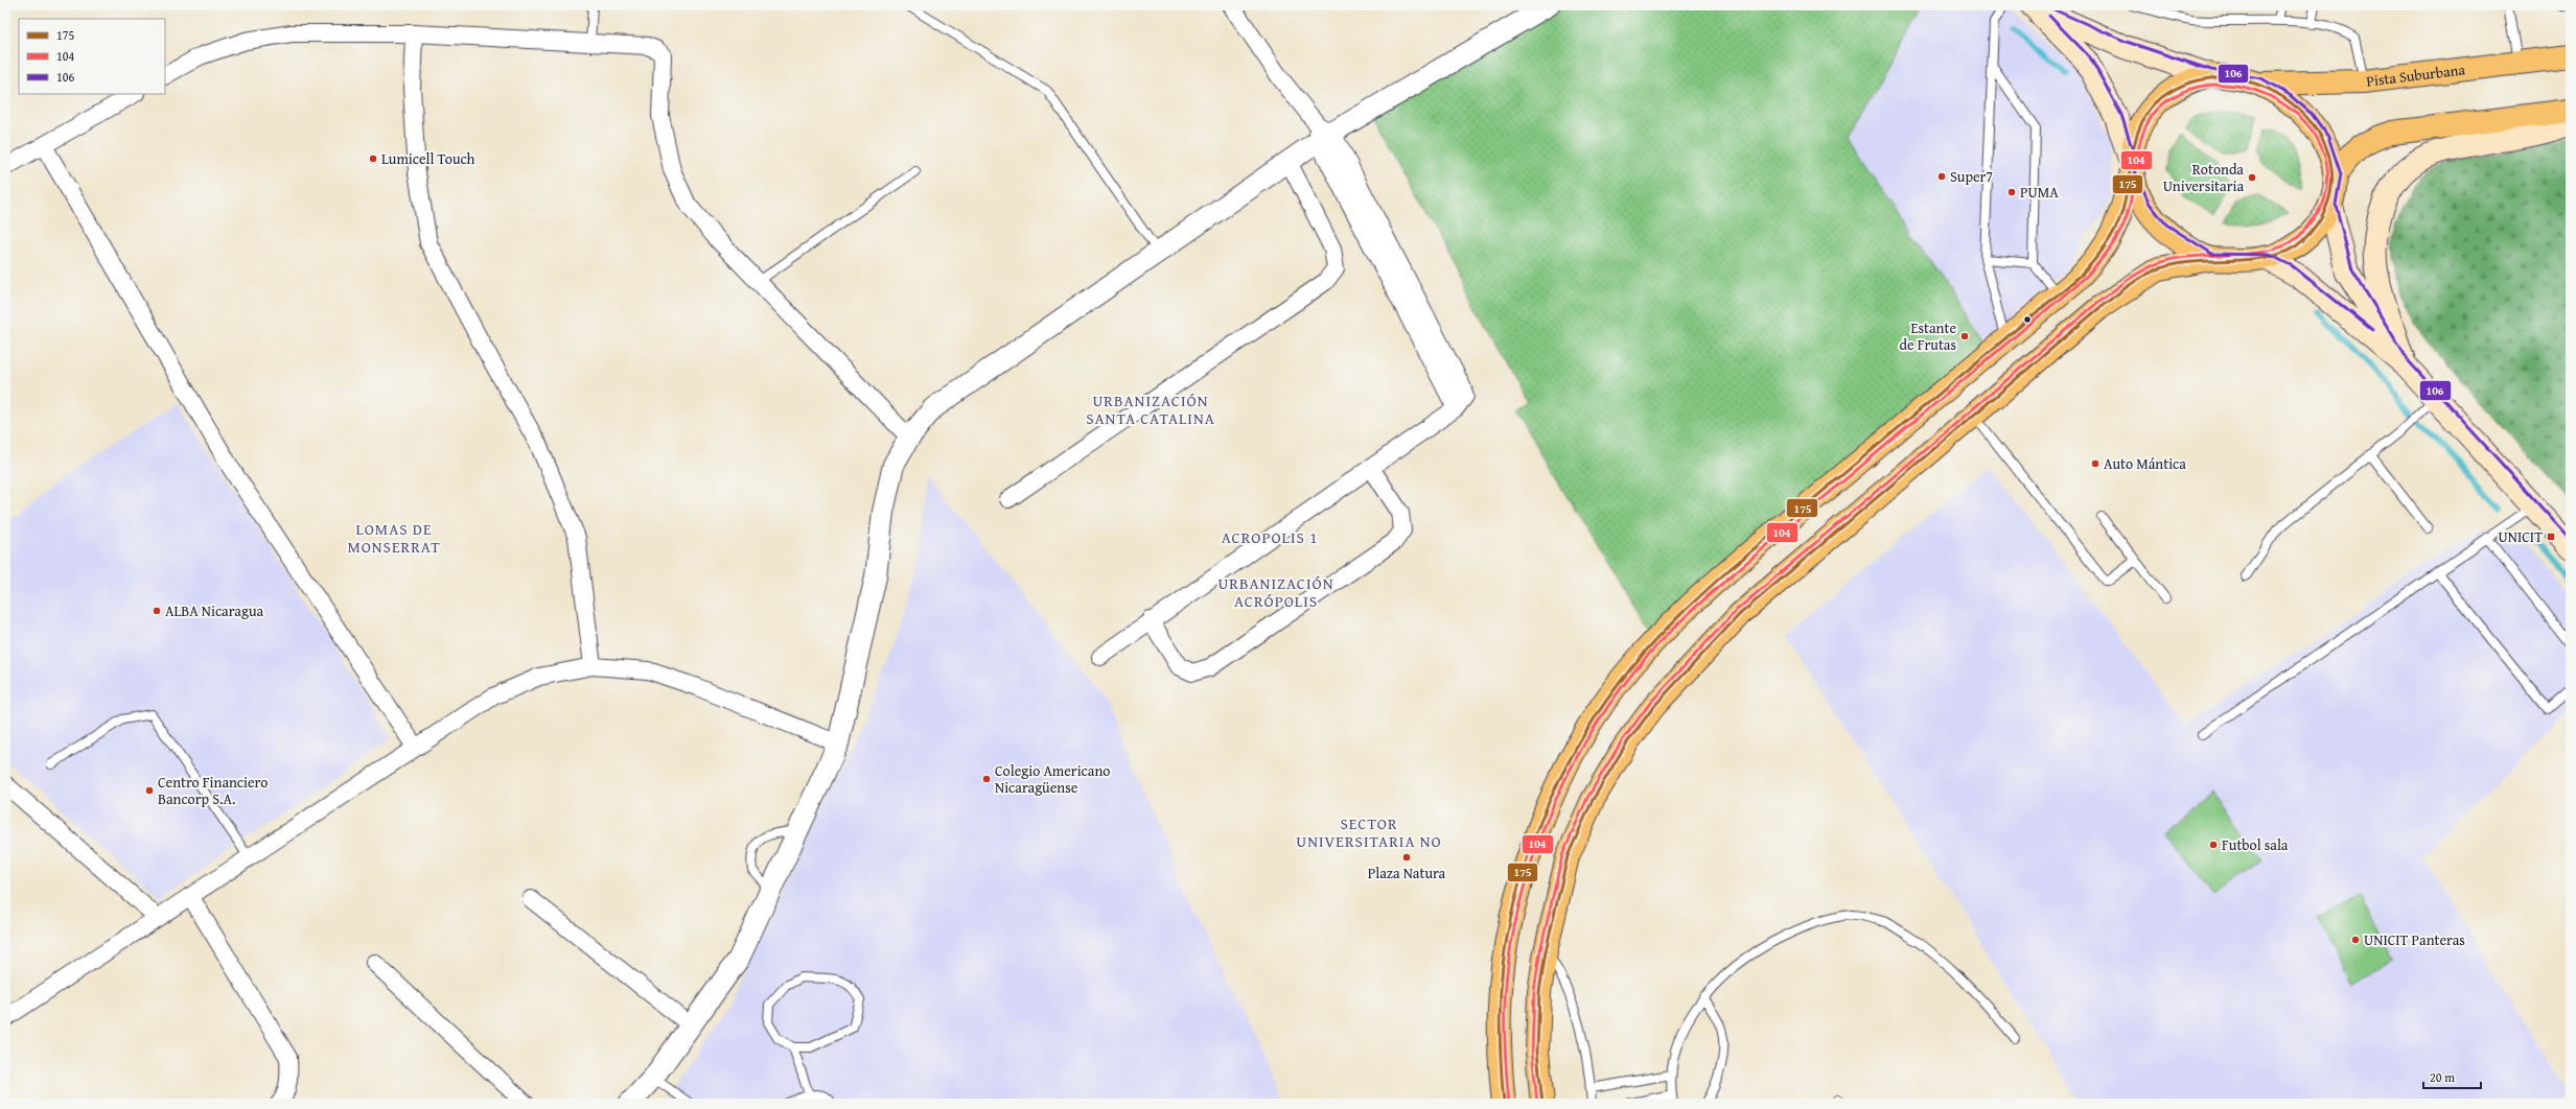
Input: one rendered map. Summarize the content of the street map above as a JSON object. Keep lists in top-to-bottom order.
{
  "streets": {
    "main road": ["Pista Suburbana"]
  },
  "districts": [
    "URBANIZACIÓN SANTA CATALINA",
    "LOMAS DE MONSERRAT",
    "ACROPOLIS 1",
    "URBANIZACIÓN ACRÓPOLIS",
    "SECTOR UNIVERSITARIA NO"
  ],
  "places": {
    "other": [
      "Lumicell Touch",
      "Super7",
      "Rotonda Universitaria",
      "PUMA",
      "Estante de Frutas",
      "Auto Mántica",
      "ALBA Nicaragua",
      "Colegio Americano Nicaragüense",
      "Centro Financiero Bancorp S.A.",
      "Futbol sala",
      "Plaza Natura",
      "UNICIT Panteras"
    ],
    "transit": ["UNICIT"]
  },
  "lines": ["transit line 106", "transit line 175", "transit line 104"],
  "legend": ["175", "104", "106"],
  "scale_bar": "20 m"
}
